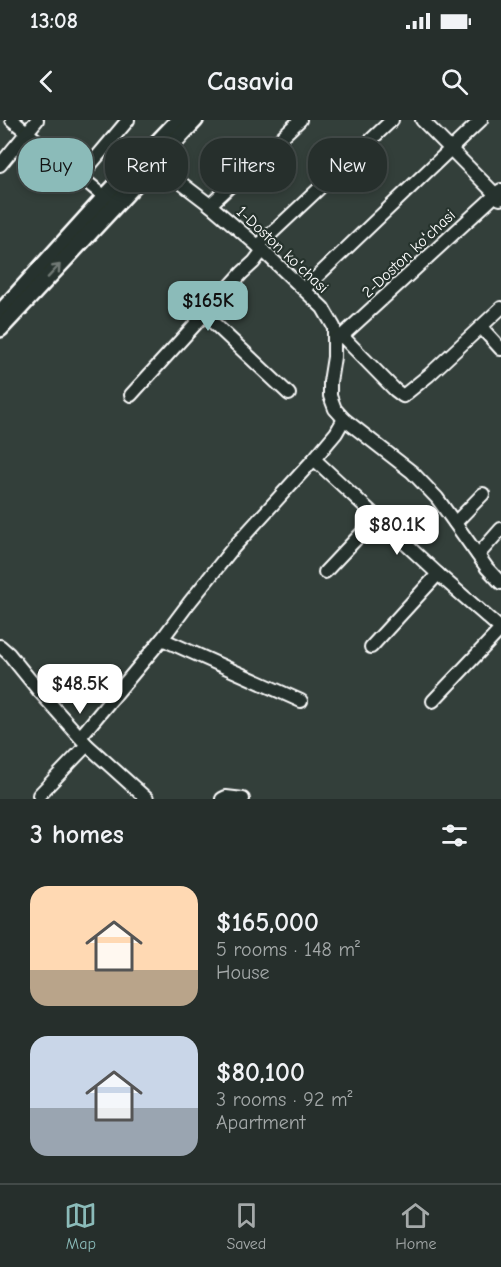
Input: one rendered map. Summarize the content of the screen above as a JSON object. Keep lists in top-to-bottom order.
{
  "streets": {
    "street": ["1-Doston koʻchasi", "2-Doston koʻchasi"]
  },
  "crossings": [
    ["1-Doston koʻchasi", "2-Doston koʻchasi"]
  ],
  "page": {
    "status": "13:08",
    "header": "Casavia",
    "chip": [
      "Buy",
      "Rent",
      "Filters",
      "New"
    ],
    "price": ["$165K", "$80.1K", "$48.5K"],
    "heading": "3 homes",
    "list": [
      {
        "name": "$165,000",
        "note": "5 rooms · 148 m² · House"
      },
      {
        "name": "$80,100",
        "note": "3 rooms · 92 m² · Apartment"
      }
    ],
    "tabs": ["Map", "Saved", "Home"]
  }
}
